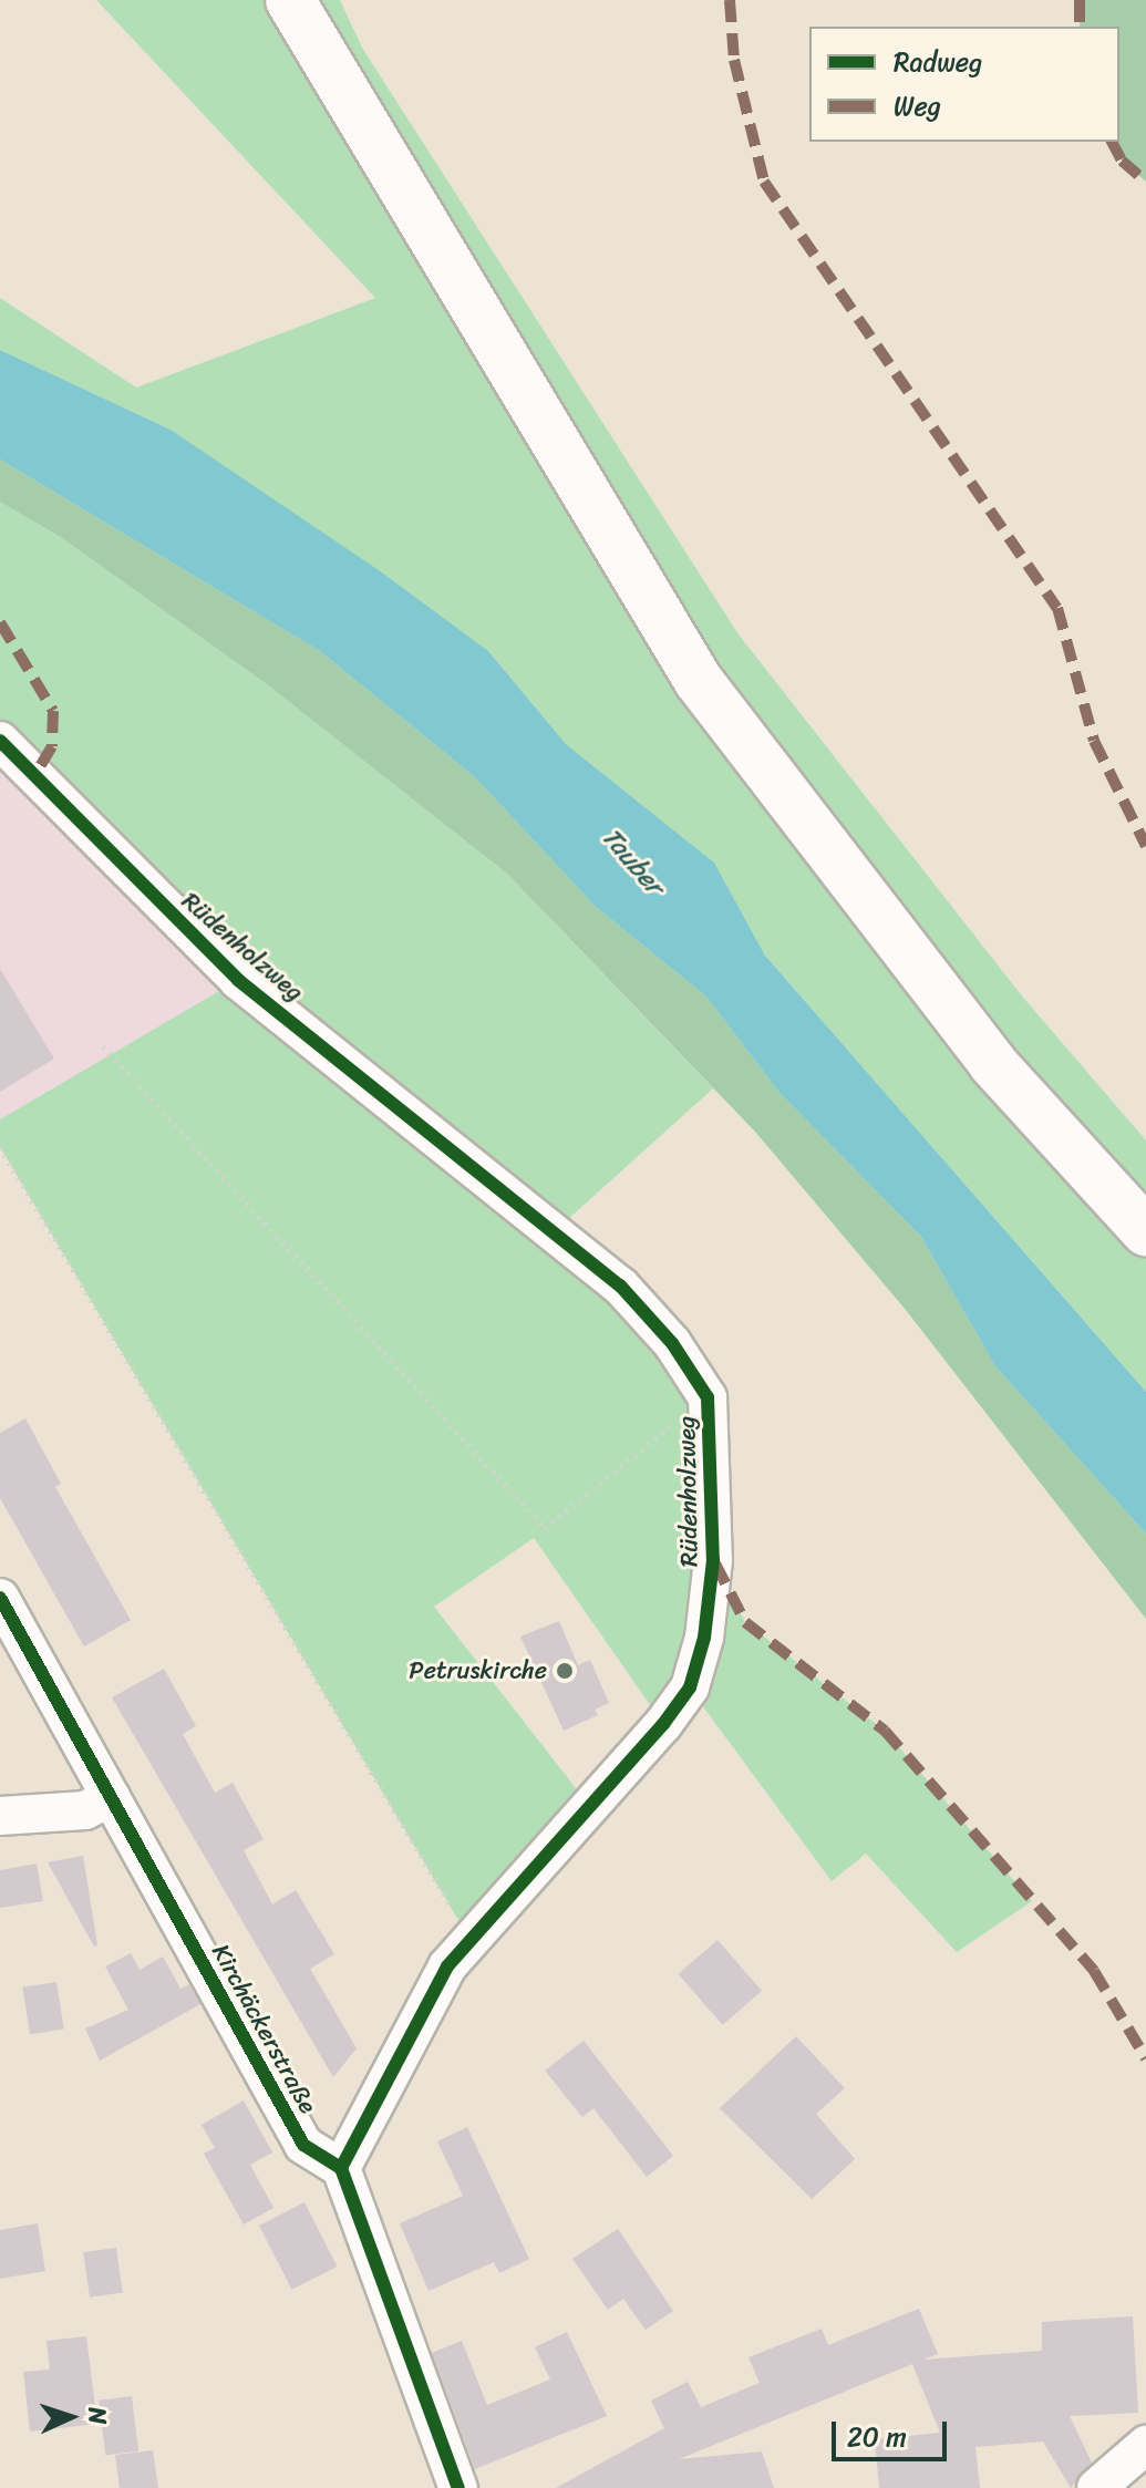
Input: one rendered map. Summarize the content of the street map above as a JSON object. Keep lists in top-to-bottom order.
{
  "streets": {
    "street": ["Rüdenholzweg", "Kirchäckerstraße"]
  },
  "crossings": [
    ["Rüdenholzweg", "Kirchäckerstraße"]
  ],
  "water": ["Tauber"],
  "places": ["Petruskirche"],
  "legend": ["Radweg", "Weg"],
  "scale_bar": "20 m",
  "north": "right"
}
